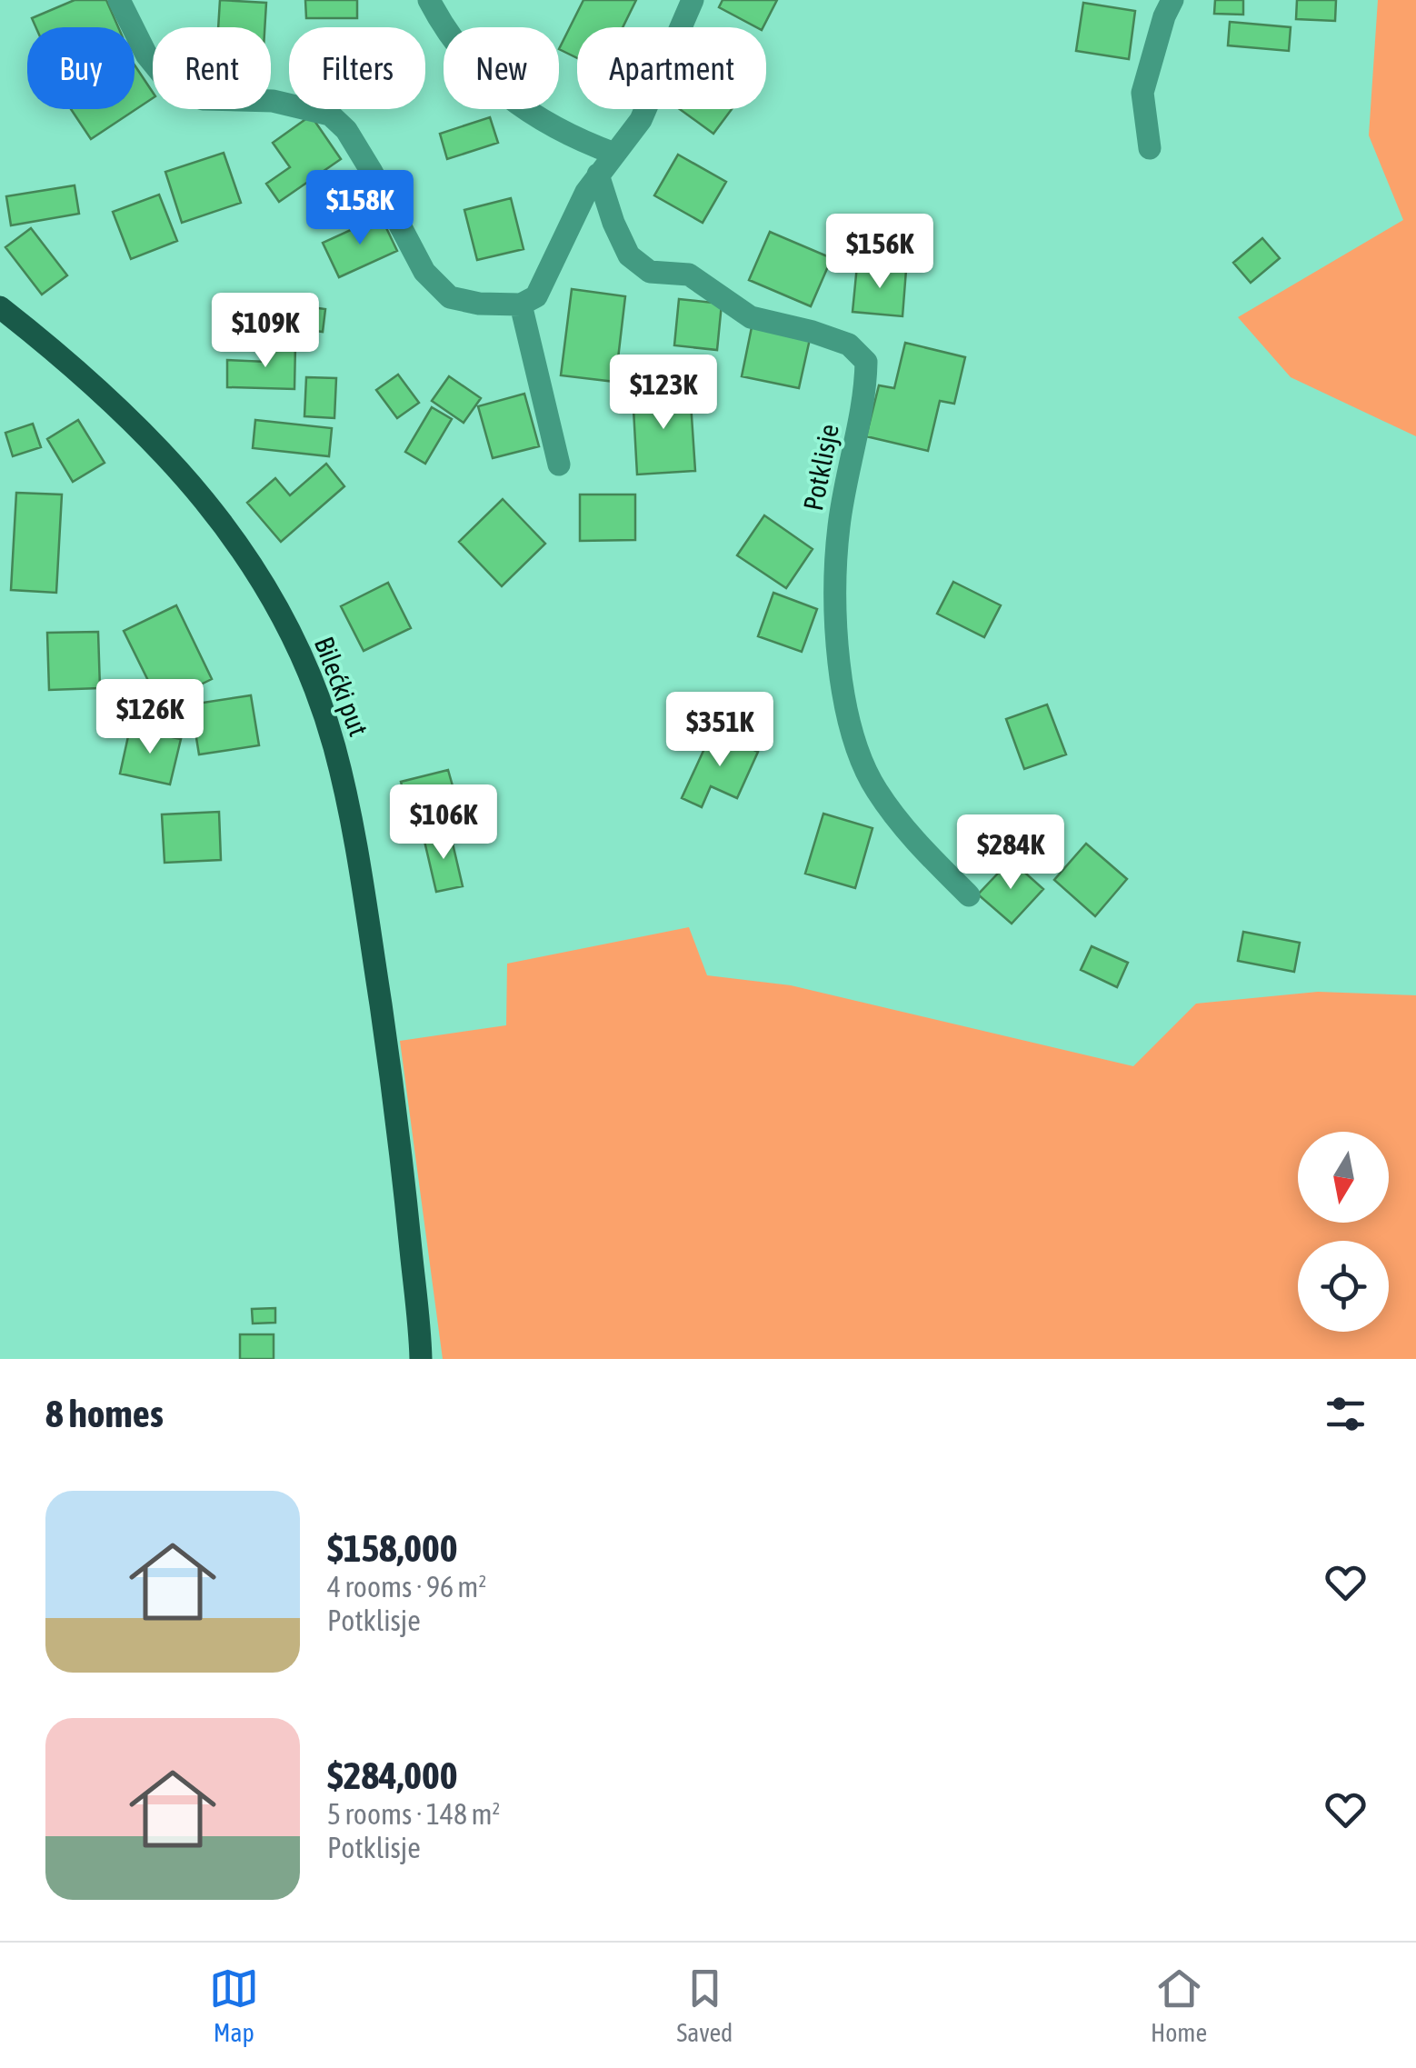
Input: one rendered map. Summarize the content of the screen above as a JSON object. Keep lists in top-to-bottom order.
{
  "streets": {
    "main road": ["Bilećki put"],
    "street": ["Potklisje"]
  },
  "north": "bottom",
  "page": {
    "chip": [
      "Buy",
      "Rent",
      "Filters",
      "New",
      "Apartment"
    ],
    "price": [
      "$158K",
      "$156K",
      "$109K",
      "$123K",
      "$126K",
      "$351K",
      "$106K",
      "$284K"
    ],
    "heading": "8 homes",
    "list": [
      {
        "name": "$158,000",
        "note": "4 rooms · 96 m² · Potklisje"
      },
      {
        "name": "$284,000",
        "note": "5 rooms · 148 m² · Potklisje"
      }
    ],
    "tabs": ["Map", "Saved", "Home"]
  }
}
